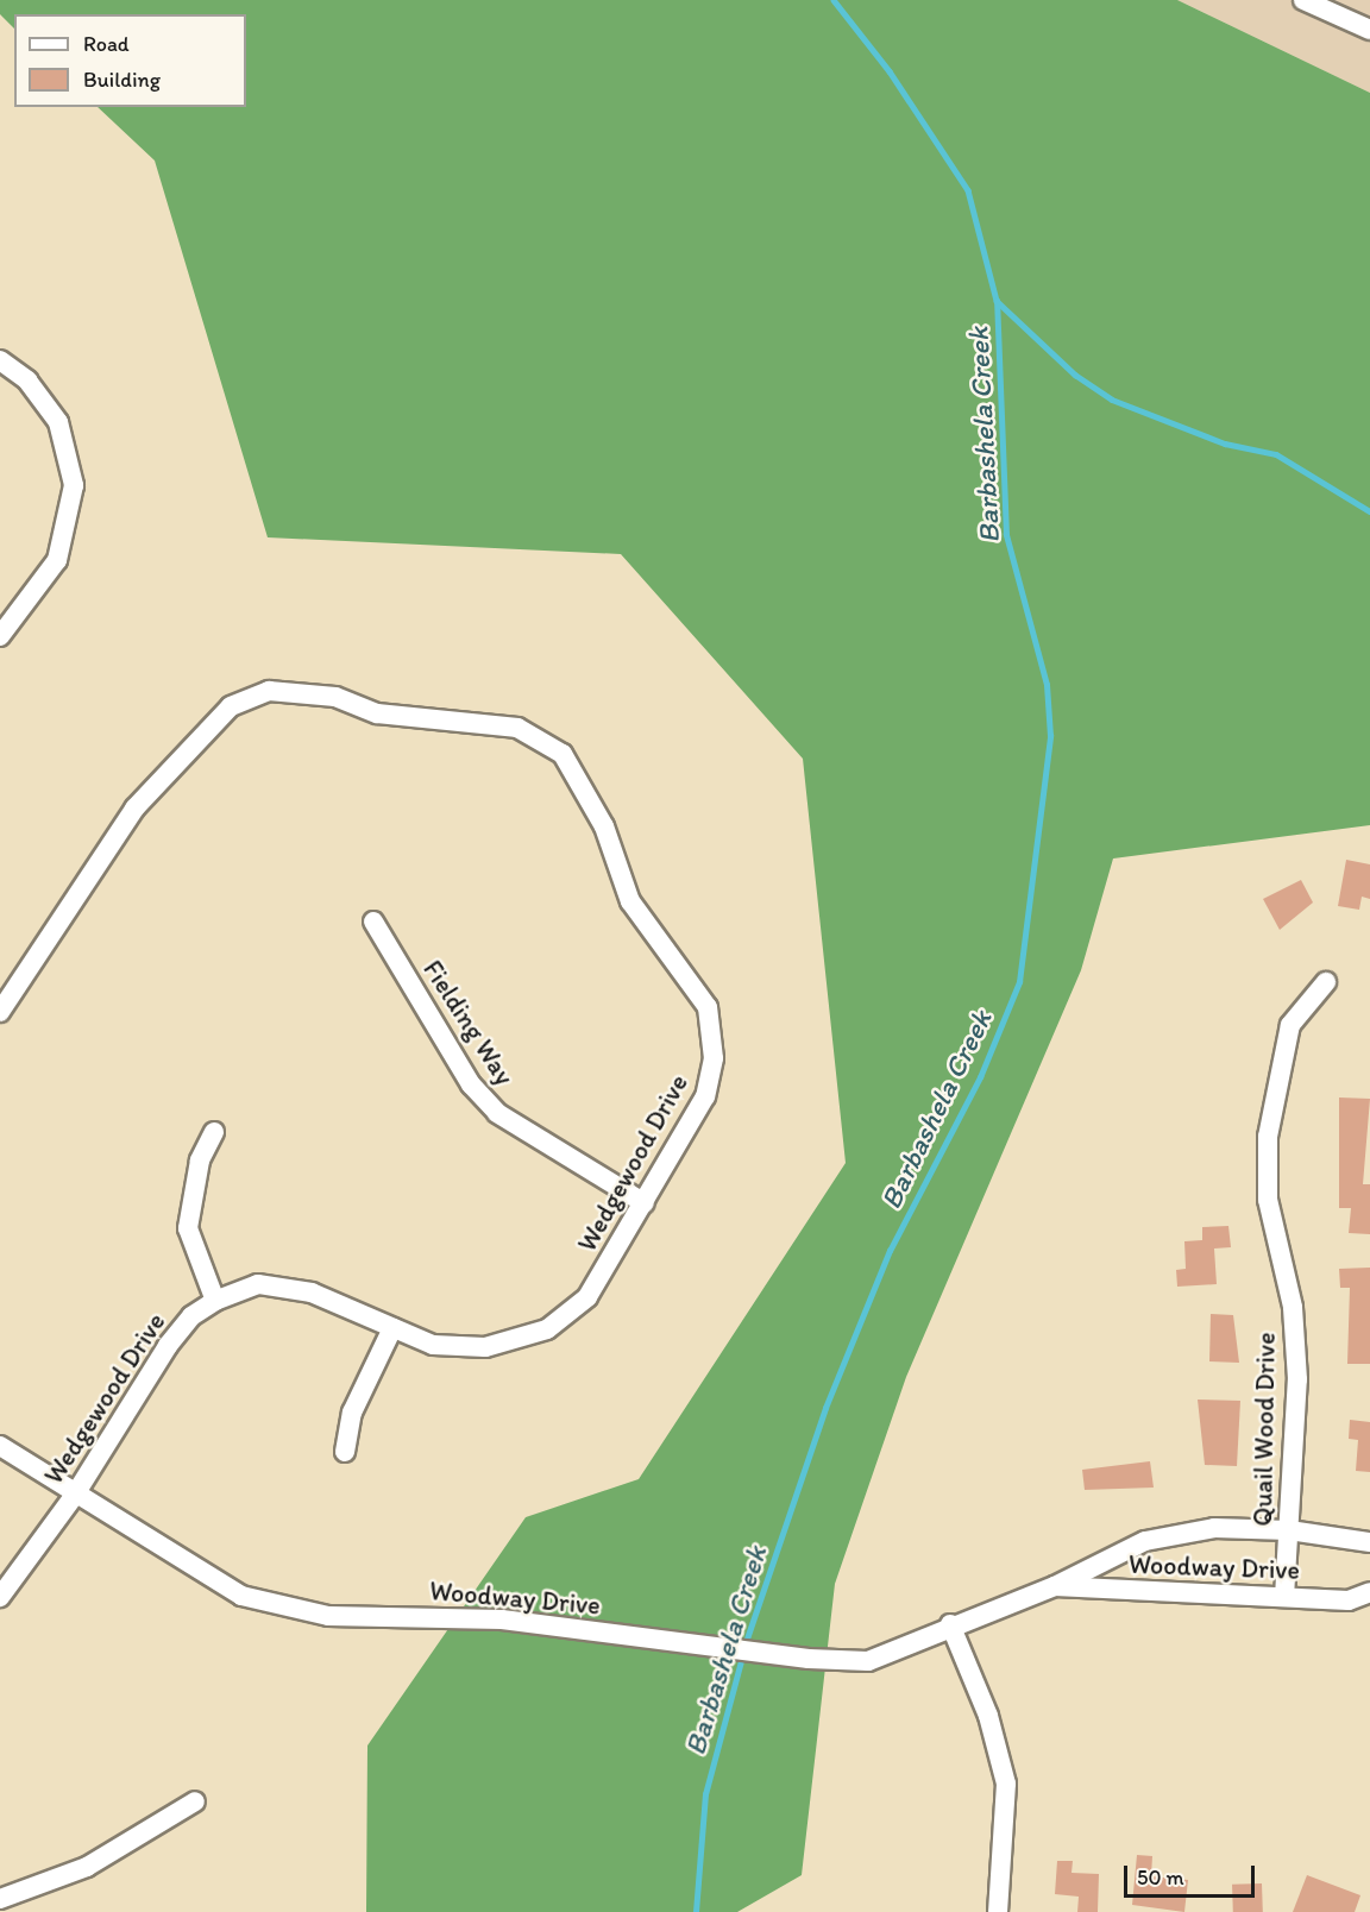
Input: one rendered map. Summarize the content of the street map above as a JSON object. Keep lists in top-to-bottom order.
{
  "streets": {
    "street": [
      "Fielding Way",
      "Wedgewood Drive",
      "Quail Wood Drive",
      "Woodway Drive"
    ]
  },
  "crossings": [
    ["Fielding Way", "Wedgewood Drive"],
    ["Wedgewood Drive", "Woodway Drive"],
    ["Quail Wood Drive", "Woodway Drive"]
  ],
  "water": ["Barbashela Creek"],
  "legend": ["Road", "Building"],
  "scale_bar": "50 m"
}
